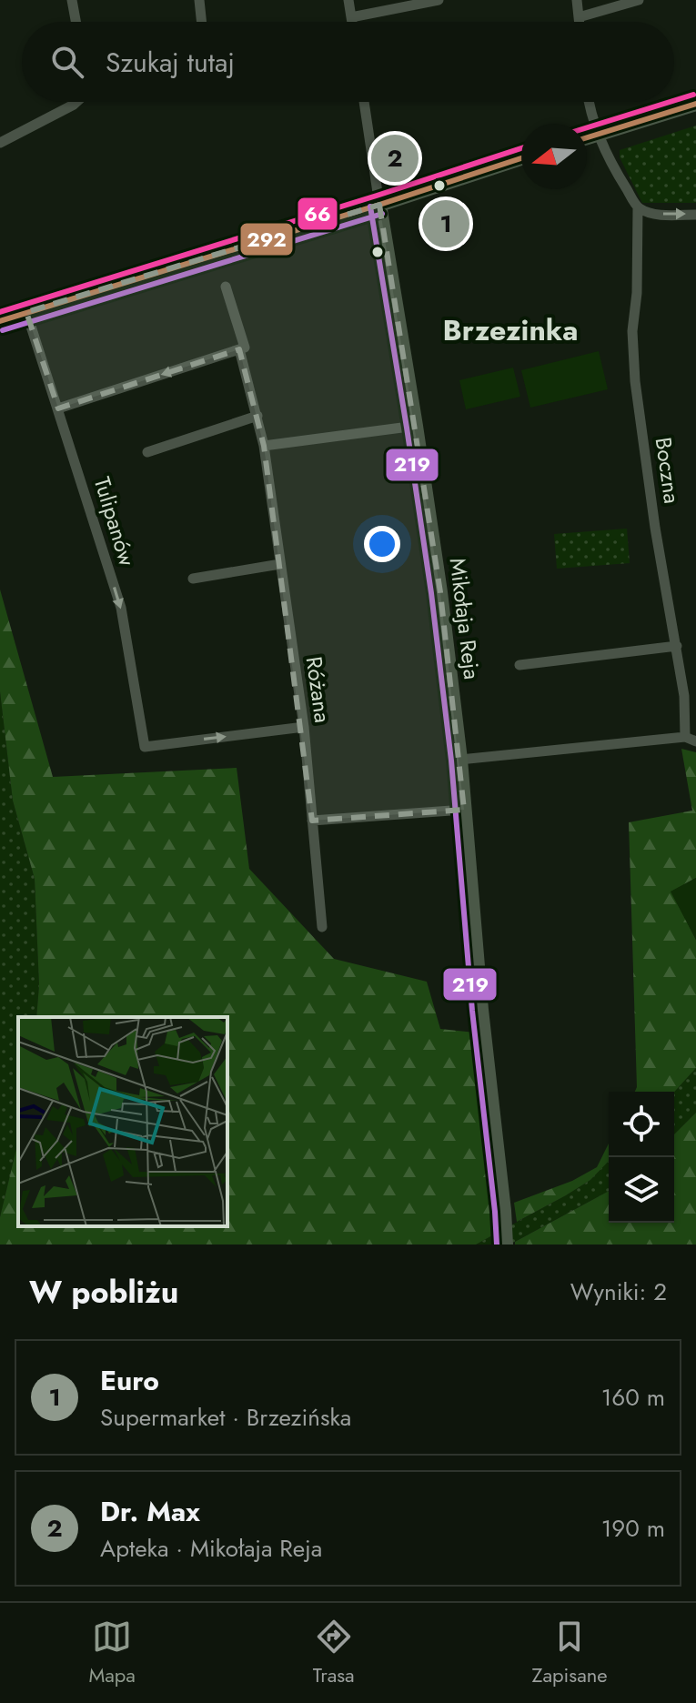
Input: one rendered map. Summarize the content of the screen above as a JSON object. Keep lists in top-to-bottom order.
{
  "streets": {
    "street": [
      "Boczna",
      "Tulipanów",
      "Mikołaja Reja",
      "Różana"
    ]
  },
  "crossings": [
    ["Tulipanów", "Różana"]
  ],
  "districts": ["Brzezinka"],
  "lines": ["transit line 66", "transit line 292", "transit line 219"],
  "north": "left",
  "page": {
    "search": "Szukaj tutaj",
    "pins": ["2", "1"],
    "heading": ["W pobliżu", "Wyniki: 2"],
    "list": [
      {
        "mark": "1",
        "name": "Euro",
        "note": "Supermarket · Brzezińska",
        "value": "160 m"
      },
      {
        "mark": "2",
        "name": "Dr. Max",
        "note": "Apteka · Mikołaja Reja",
        "value": "190 m"
      }
    ],
    "nav": ["Mapa", "Trasa", "Zapisane"]
  }
}
